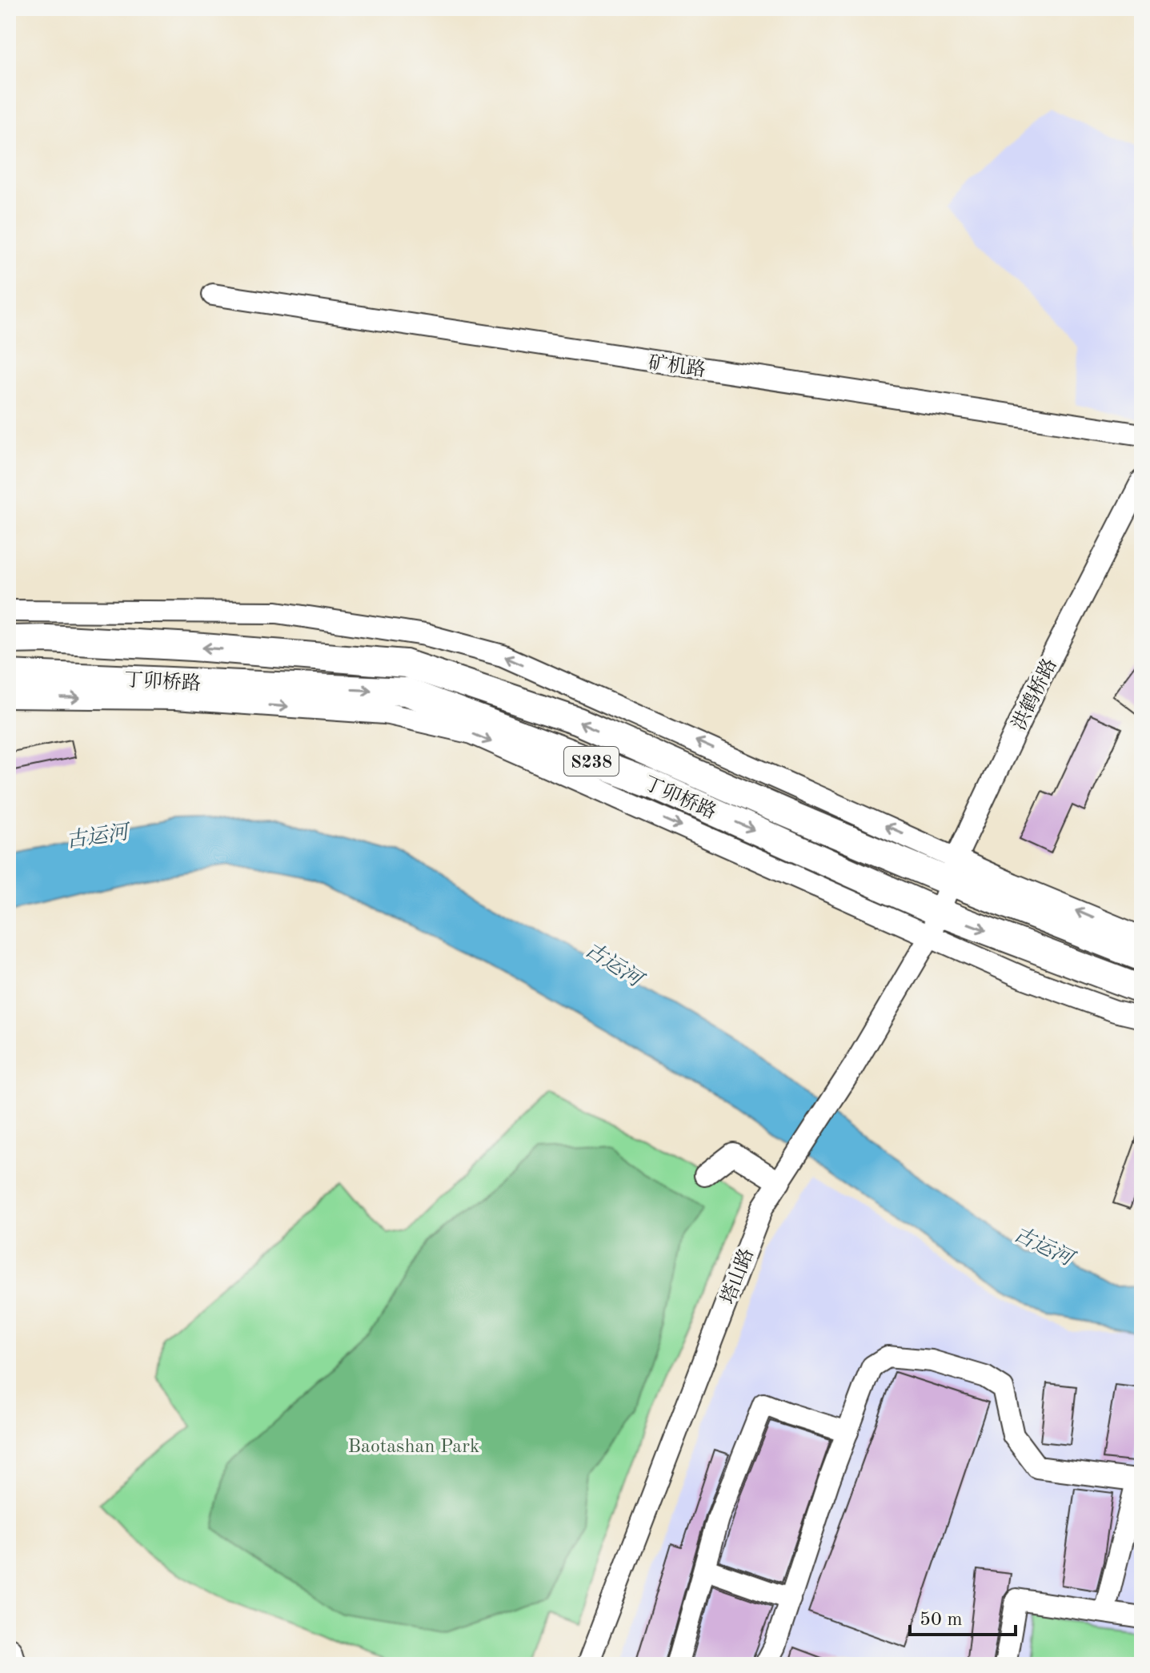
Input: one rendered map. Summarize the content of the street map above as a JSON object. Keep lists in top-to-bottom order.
{
  "streets": {
    "main road": ["丁卯桥路", "S238"],
    "street": ["矿机路", "洪鹤桥路", "塔山路"]
  },
  "crossings": [
    ["丁卯桥路", "洪鹤桥路"],
    ["丁卯桥路", "塔山路"],
    ["洪鹤桥路", "塔山路"]
  ],
  "water": ["古运河"],
  "parks": ["Baotashan Park"],
  "scale_bar": "50 m"
}
